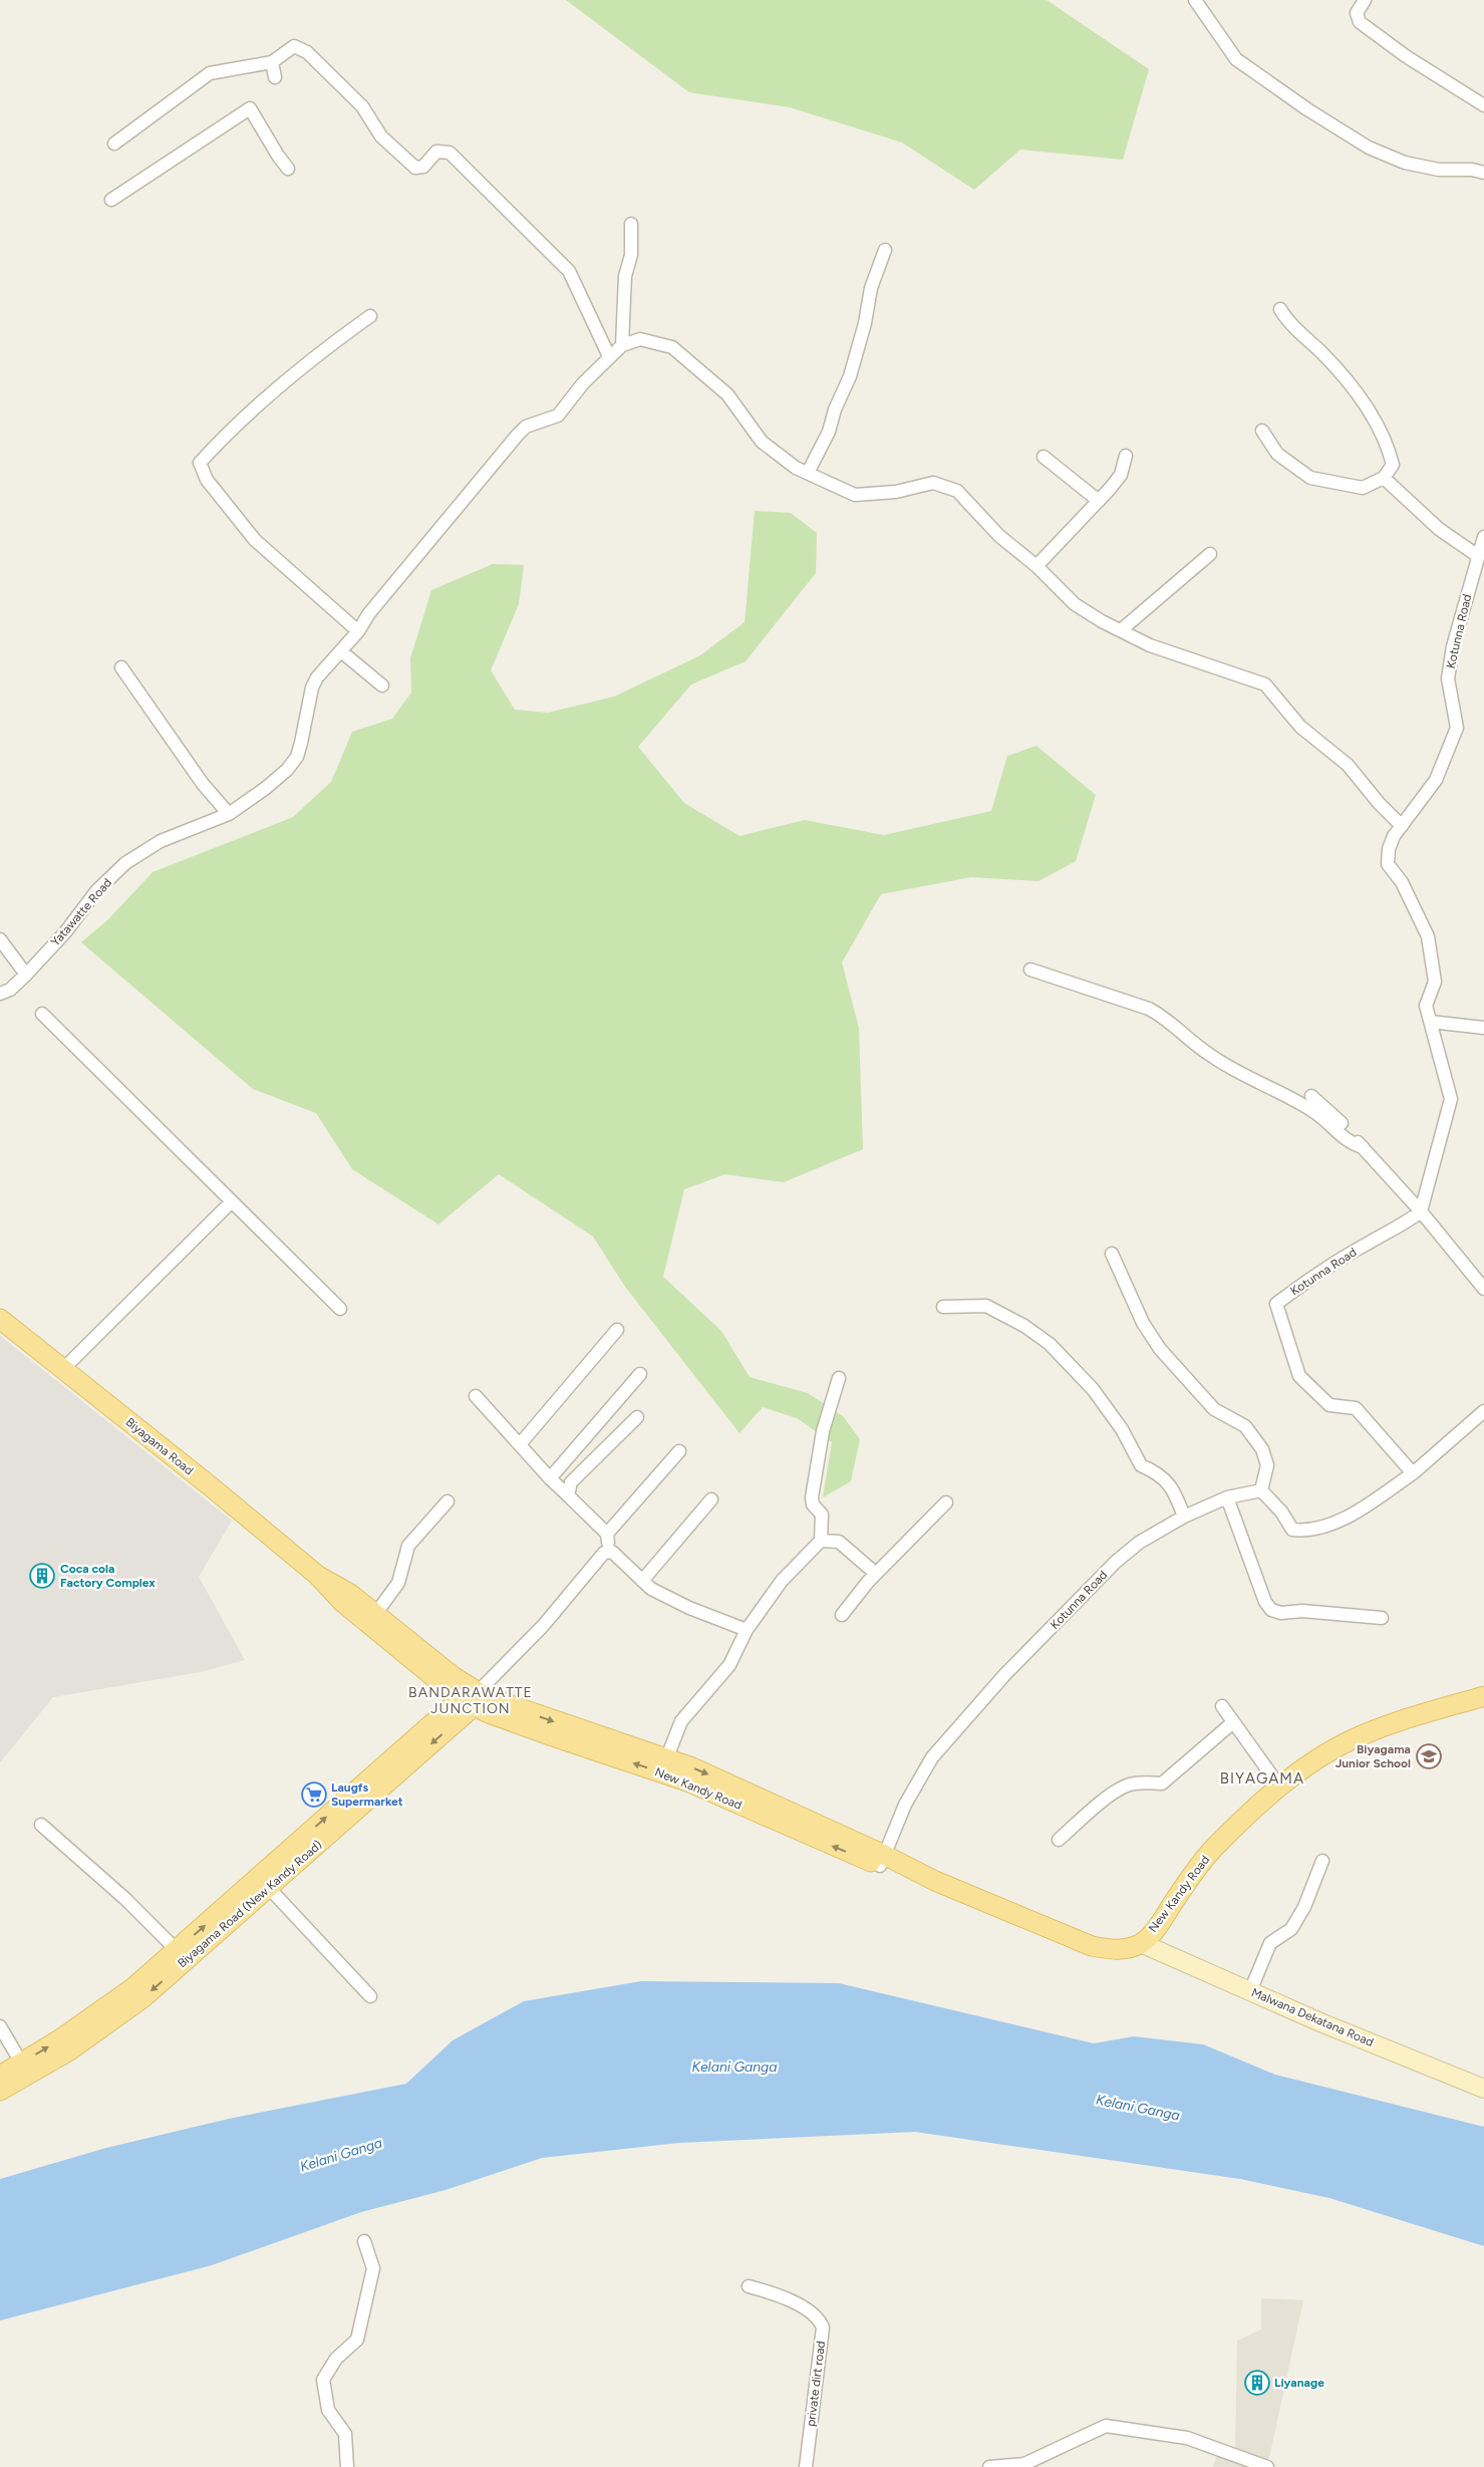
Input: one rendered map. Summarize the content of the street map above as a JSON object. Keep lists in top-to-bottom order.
{
  "streets": {
    "main road": [
      "Biyagama Road",
      "New Kandy Road",
      "Biyagama Road (New Kandy Road)",
      "Malwana Dekatana Road"
    ],
    "street": ["Kotunna Road", "Yatawatte Road", "private dirt road"]
  },
  "crossings": [
    ["Kotunna Road", "New Kandy Road"],
    ["Biyagama Road", "New Kandy Road"],
    ["Biyagama Road", "Biyagama Road (New Kandy Road)"],
    ["New Kandy Road", "Biyagama Road (New Kandy Road)"],
    ["New Kandy Road", "Malwana Dekatana Road"]
  ],
  "districts": ["BANDARAWATTE JUNCTION", "BIYAGAMA"],
  "water": ["Kelani Ganga"],
  "places": {
    "building": ["Coca cola Factory Complex", "Liyanage"],
    "school or university": ["Biyagama Junior School"],
    "supermarket": ["Laugfs Supermarket"]
  }
}
